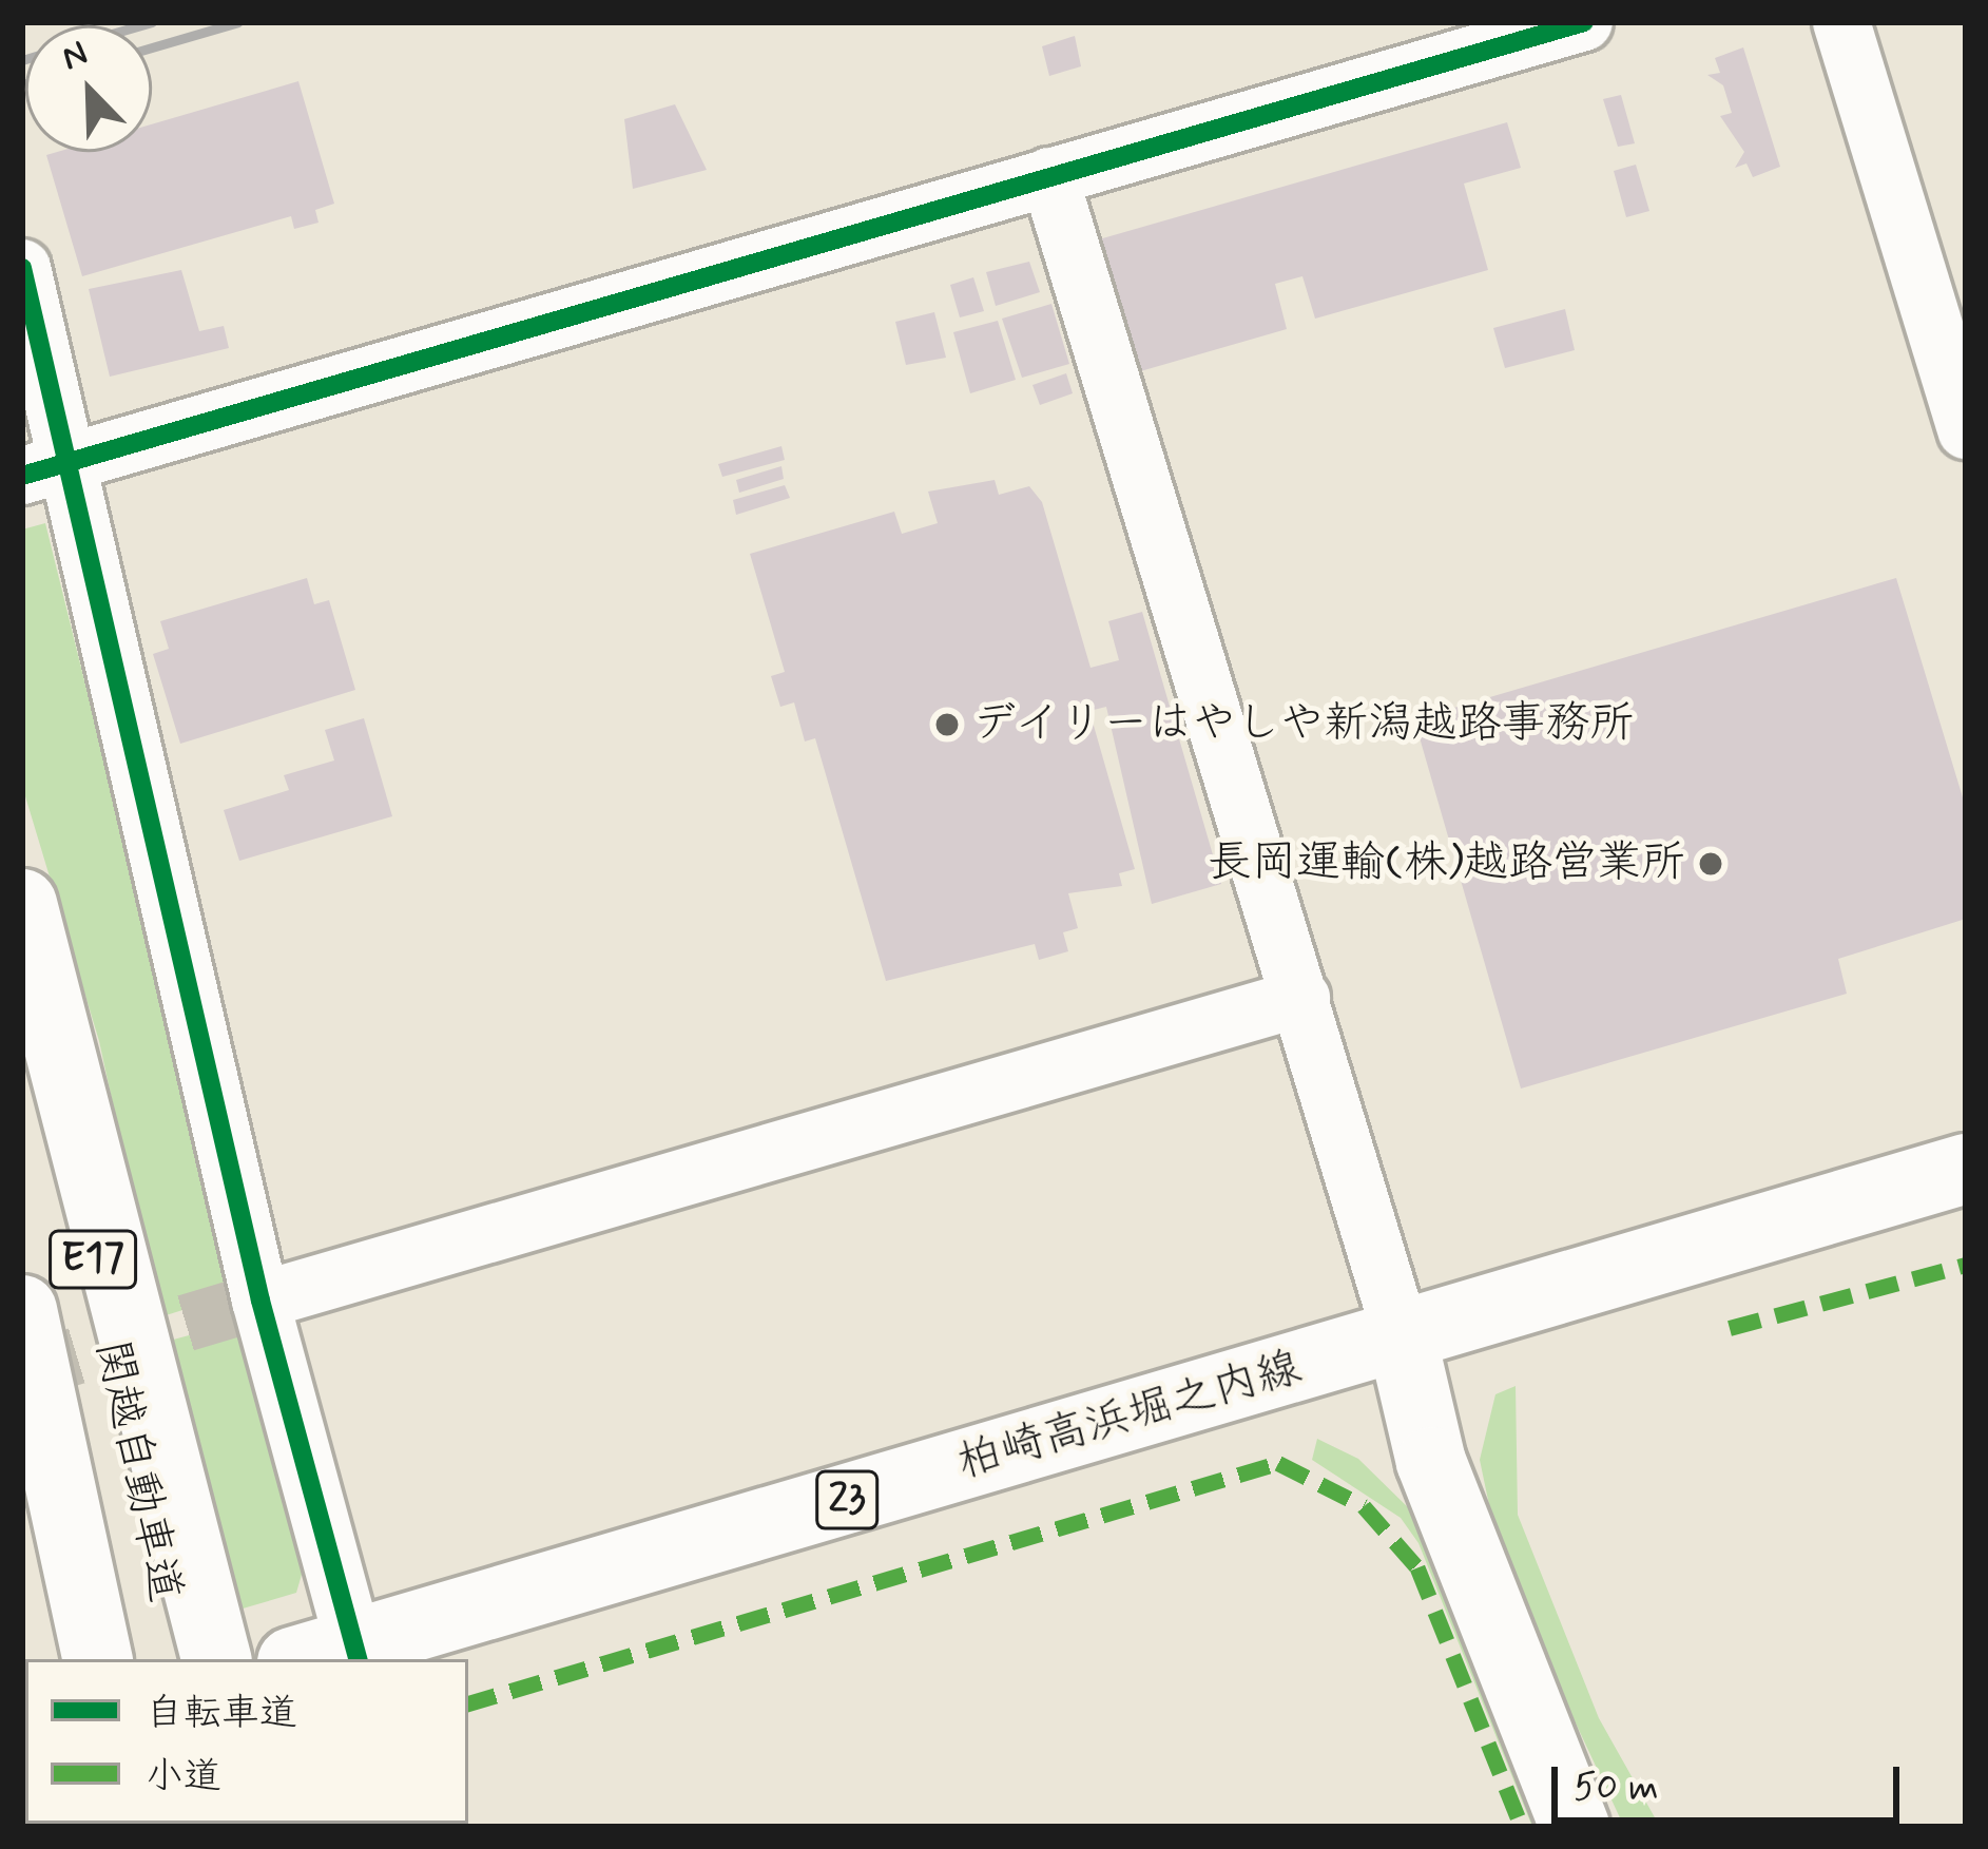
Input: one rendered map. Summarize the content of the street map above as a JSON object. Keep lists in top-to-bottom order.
{
  "streets": {
    "main road": [
      "E17",
      "柏崎高浜堀之内線",
      "関越自動車道",
      "23"
    ]
  },
  "places": ["デイリーはやしや新潟越路事務所", "長岡運輸(株)越路営業所"],
  "legend": ["自転車道", "小道"],
  "scale_bar": "50 m",
  "north": "top left"
}
